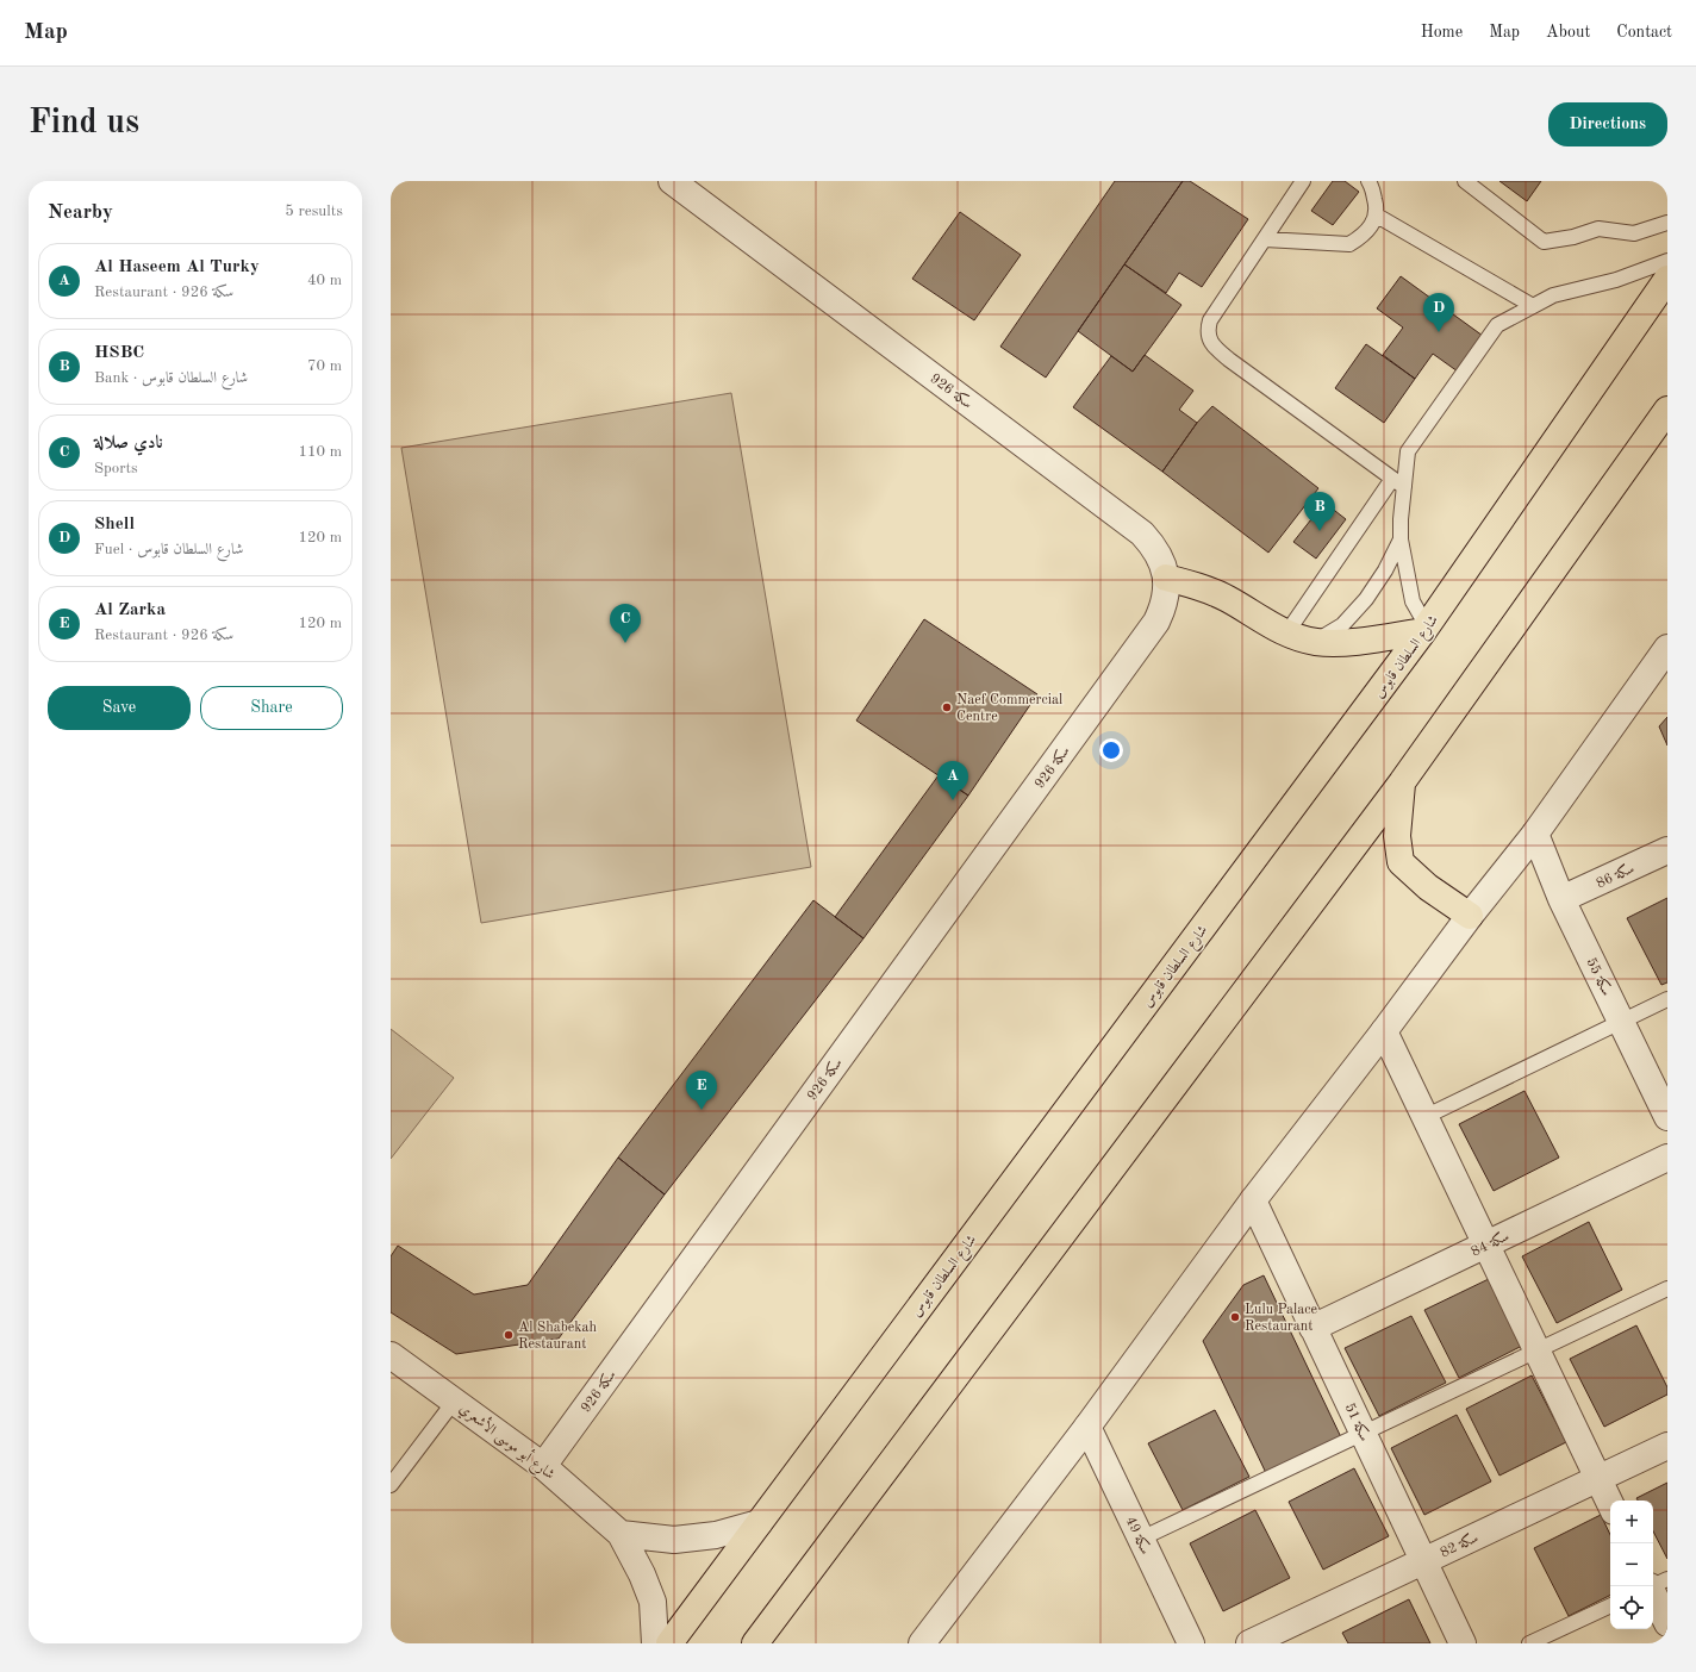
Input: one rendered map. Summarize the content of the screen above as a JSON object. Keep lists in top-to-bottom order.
{
  "streets": {
    "highway": ["شارع السلطان قابوس"],
    "street": [
      "سكة 926",
      "سكة 86",
      "سكة 55",
      "سكة 84",
      "سكة 51",
      "شارع أبو موسى الأشعري",
      "سكة 49",
      "سكة 82"
    ]
  },
  "crossings": [
    ["سكة 926", "شارع أبو موسى الأشعري"],
    ["سكة 86", "سكة 55"],
    ["سكة 84", "سكة 51"],
    ["سكة 51", "سكة 82"]
  ],
  "places": ["Naef Commercial Centre", "Lulu Palace Restaurant", "Al Shabekah Restaurant"],
  "page": {
    "header": "Map",
    "nav": [
      "Home",
      "Map",
      "About",
      "Contact"
    ],
    "buttons": [
      "Directions",
      ["Save", "Share"]
    ],
    "title": "Find us",
    "heading": ["Nearby", "5 results"],
    "list": [
      {
        "mark": "A",
        "name": "Al Haseem Al Turky",
        "note": "Restaurant · سكة 926",
        "value": "40 m"
      },
      {
        "mark": "B",
        "name": "HSBC",
        "note": "Bank · شارع السلطان قابوس",
        "value": "70 m"
      },
      {
        "mark": "C",
        "name": "نادي صلالة",
        "note": "Sports",
        "value": "110 m"
      },
      {
        "mark": "D",
        "name": "Shell",
        "note": "Fuel · شارع السلطان قابوس",
        "value": "120 m"
      },
      {
        "mark": "E",
        "name": "Al Zarka",
        "note": "Restaurant · سكة 926",
        "value": "120 m"
      }
    ],
    "pins": [
      "D",
      "B",
      "C",
      "A",
      "E"
    ],
    "map_buttons": ["+", "−"]
  }
}
